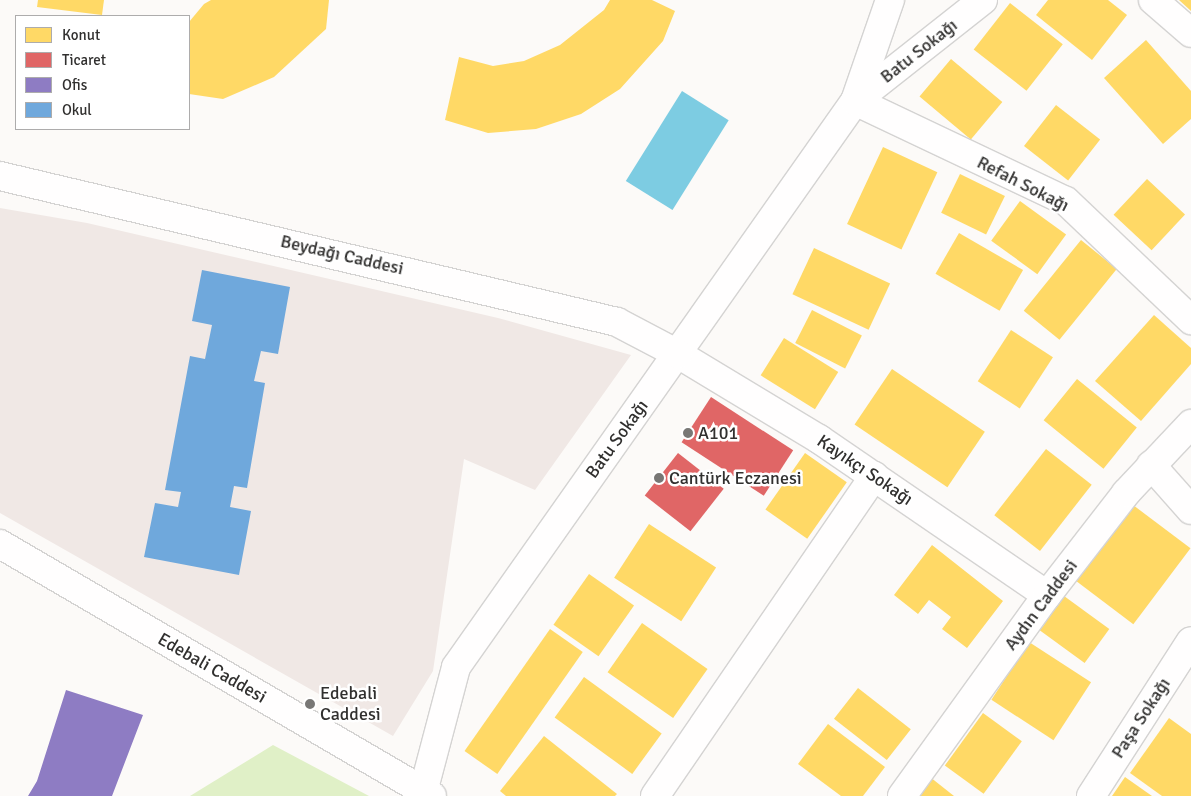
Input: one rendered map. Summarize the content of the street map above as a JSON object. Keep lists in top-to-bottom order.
{
  "streets": {
    "street": [
      "Batu Sokağı",
      "Refah Sokağı",
      "Beydağı Caddesi",
      "Kayıkçı Sokağı",
      "Aydın Caddesi",
      "Edebali Caddesi",
      "Paşa Sokağı"
    ]
  },
  "crossings": [
    ["Batu Sokağı", "Refah Sokağı"],
    ["Batu Sokağı", "Beydağı Caddesi"],
    ["Batu Sokağı", "Kayıkçı Sokağı"],
    ["Batu Sokağı", "Edebali Caddesi"],
    ["Beydağı Caddesi", "Kayıkçı Sokağı"],
    ["Kayıkçı Sokağı", "Aydın Caddesi"]
  ],
  "places": ["A101", "Cantürk Eczanesi", "Edebali̇ Caddesi̇"],
  "legend": [
    "Konut",
    "Ticaret",
    "Ofis",
    "Okul"
  ]
}
